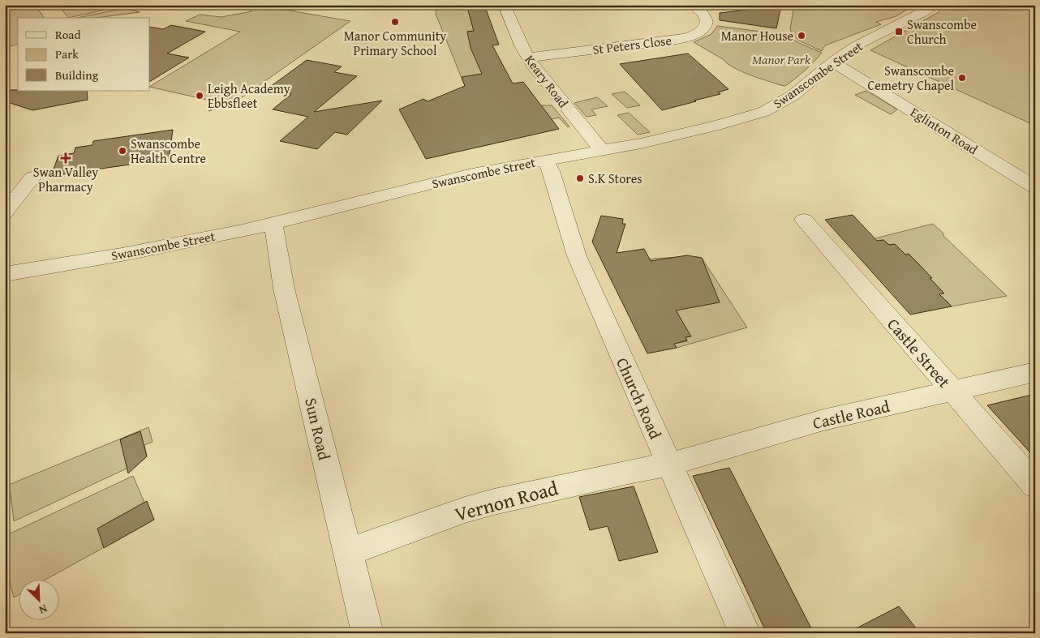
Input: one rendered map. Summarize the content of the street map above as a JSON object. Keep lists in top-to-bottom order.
{
  "streets": {
    "street": [
      "St Peters Close",
      "Swanscombe Street",
      "Keary Road",
      "Eglinton Road",
      "Castle Street",
      "Church Road",
      "Castle Road",
      "Sun Road",
      "Vernon Road"
    ]
  },
  "crossings": [
    ["St Peters Close", "Keary Road"],
    ["Swanscombe Street", "Keary Road"],
    ["Swanscombe Street", "Eglinton Road"],
    ["Swanscombe Street", "Church Road"],
    ["Swanscombe Street", "Sun Road"],
    ["Castle Street", "Castle Road"],
    ["Church Road", "Castle Road"],
    ["Church Road", "Vernon Road"],
    ["Castle Road", "Vernon Road"],
    ["Sun Road", "Vernon Road"]
  ],
  "parks": ["Manor Park"],
  "places": {
    "other": [
      "Manor Community Primary School",
      "Manor House",
      "Swanscombe Cemetry Chapel",
      "Leigh Academy Ebbsfleet",
      "Swanscombe Health Centre",
      "S.K Stores"
    ],
    "transit": ["Swanscombe Church"],
    "health": ["Swan Valley Pharmacy"]
  },
  "legend": ["Road", "Park", "Building"],
  "north": "bottom right"
}
